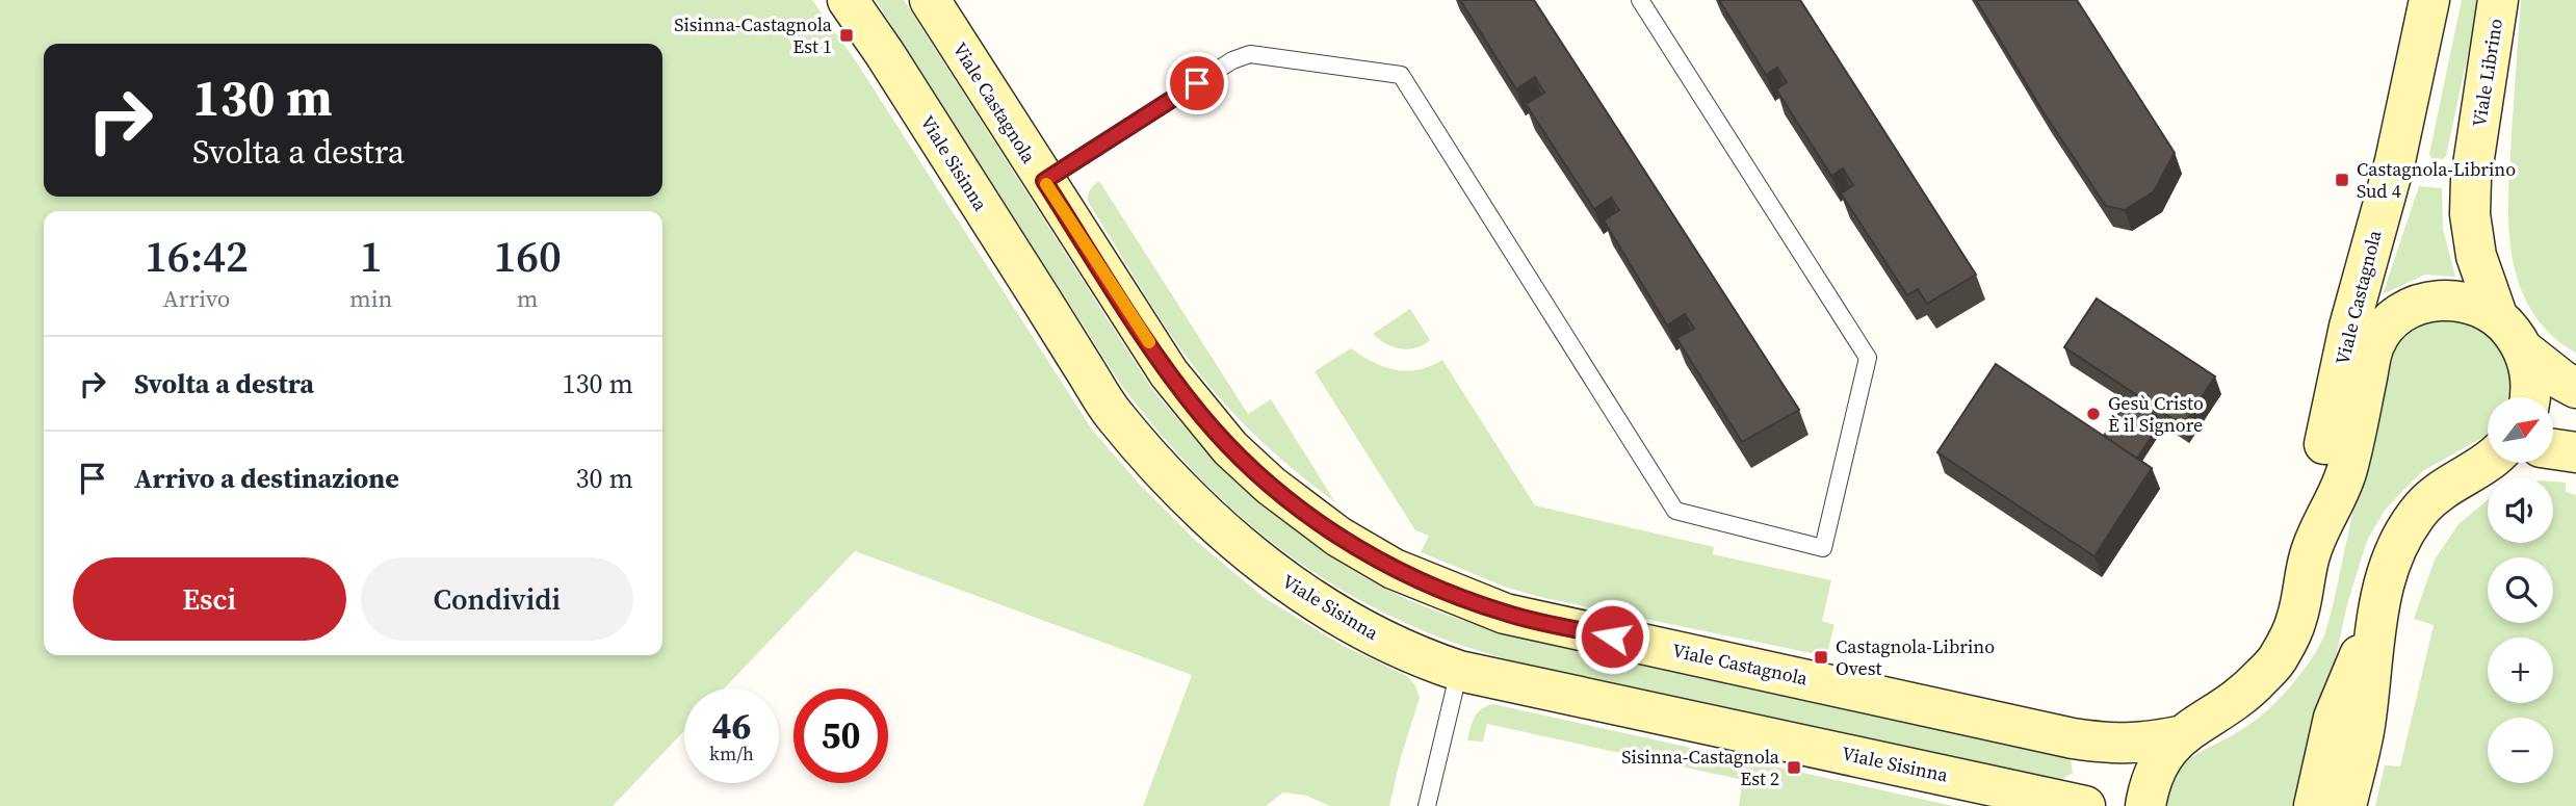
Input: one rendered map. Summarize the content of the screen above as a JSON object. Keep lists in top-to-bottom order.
{
  "streets": {
    "main road": ["Viale Librino", "Viale Castagnola", "Viale Sisinna"]
  },
  "places": {
    "transit": [
      "Sisinna-Castagnola Est 1",
      "Castagnola-Librino Sud 4",
      "Castagnola-Librino Ovest",
      "Sisinna-Castagnola Est 2"
    ],
    "other": ["Gesù Cristo È il Signore"]
  },
  "north": "top right",
  "page": {
    "turn": ["130 m", "Svolta a destra"],
    "eta": [
      "16:42",
      "Arrivo",
      "1",
      "min",
      "160",
      "m"
    ],
    "list": [
      {
        "name": "Svolta a destra",
        "value": "130 m"
      },
      {
        "name": "Arrivo a destinazione",
        "value": "30 m"
      }
    ],
    "map_buttons": ["+", "−"],
    "buttons": ["Esci", "Condividi"],
    "speed": "46 km/h",
    "limit": "50"
  }
}
